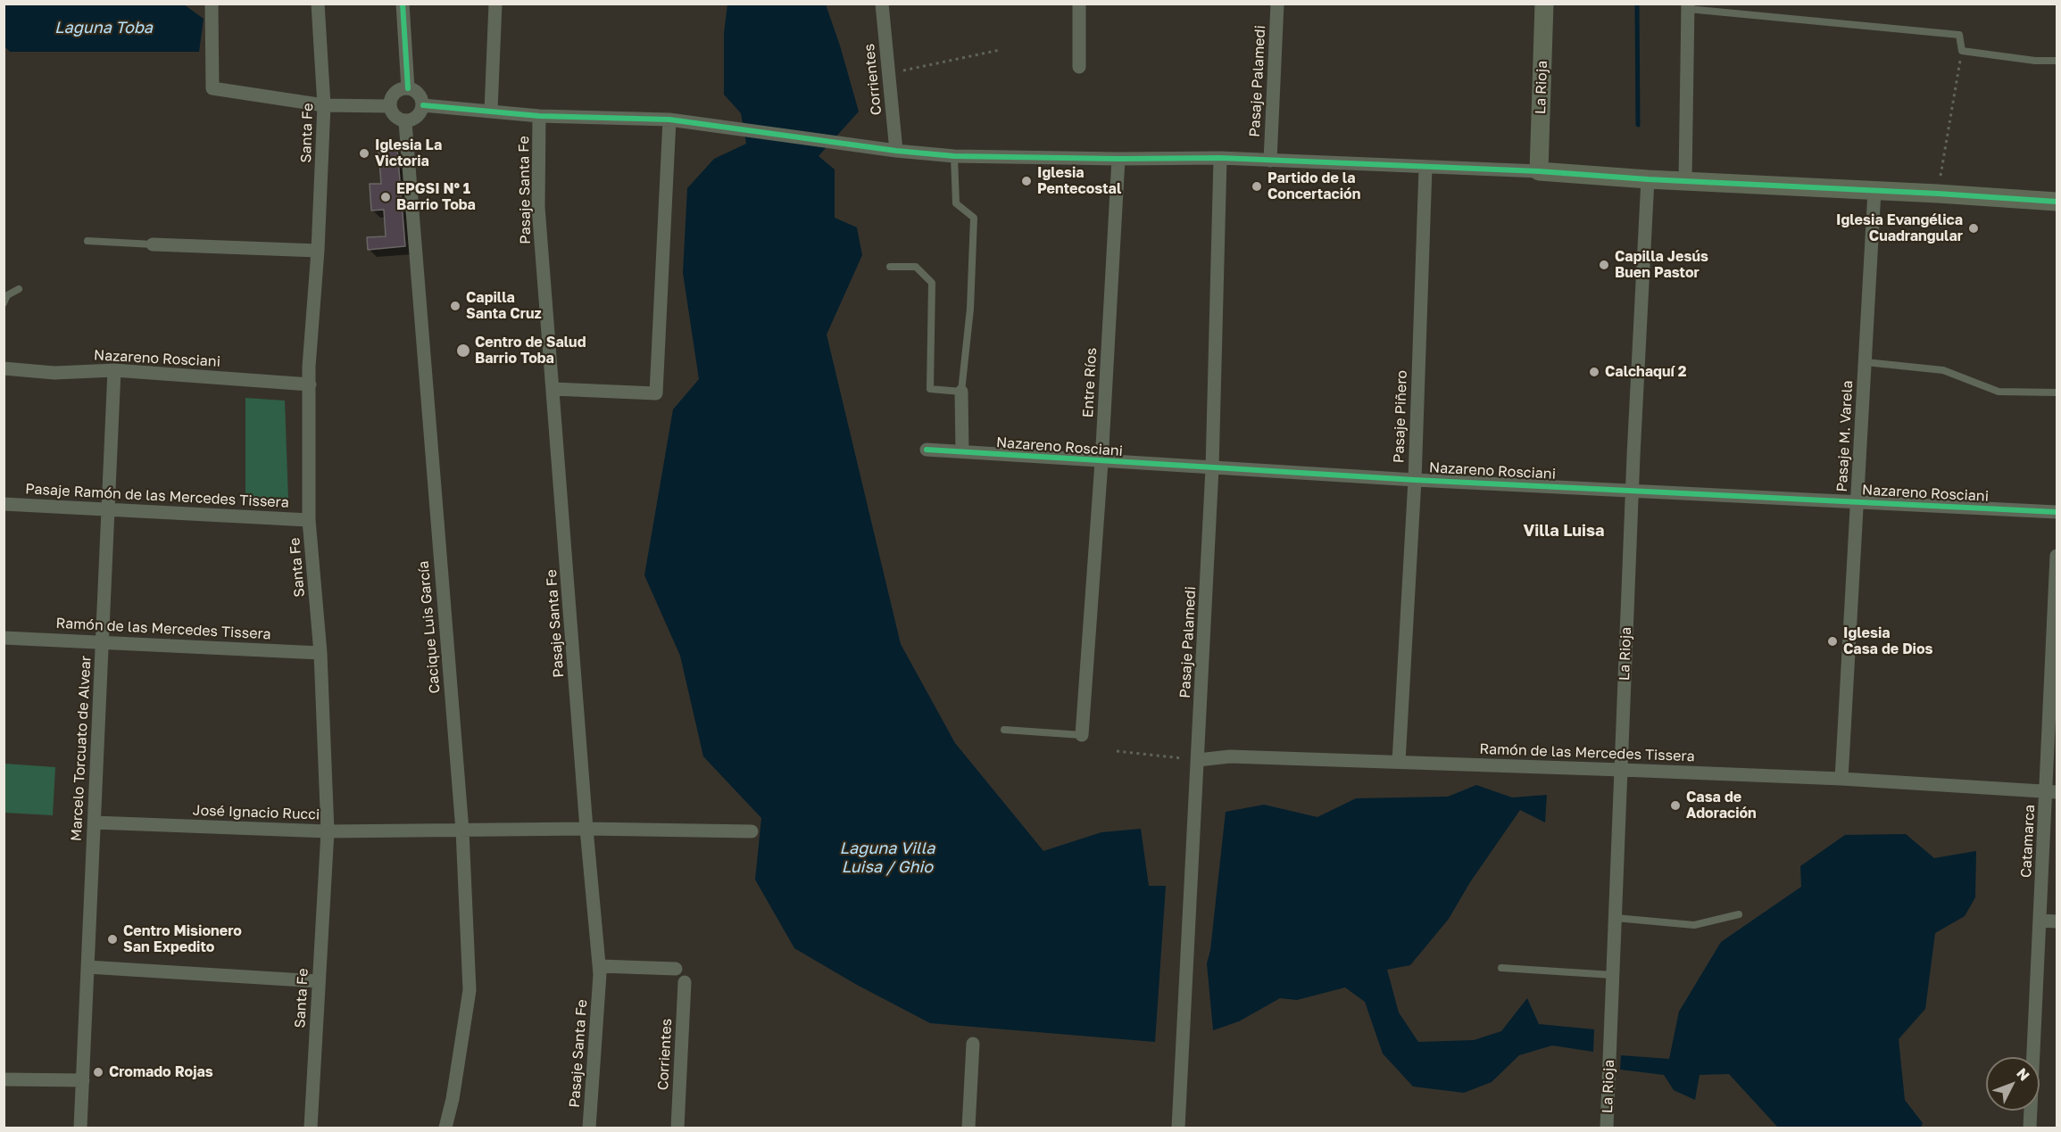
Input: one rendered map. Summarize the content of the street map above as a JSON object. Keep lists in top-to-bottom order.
{
  "streets": {
    "street": [
      "Corrientes",
      "Pasaje Palamedi",
      "La Rioja",
      "Santa Fe",
      "Pasaje Santa Fe",
      "Nazareno Rosciani",
      "Entre Ríos",
      "Pasaje Piñero",
      "Pasaje M. Varela",
      "Pasaje Ramón de las Mercedes Tissera",
      "Cacique Luis García",
      "Ramón de las Mercedes Tissera",
      "Marcelo Torcuato de Alvear",
      "José Ignacio Rucci",
      "Catamarca"
    ]
  },
  "crossings": [
    ["Pasaje Palamedi", "Nazareno Rosciani"],
    ["Pasaje Palamedi", "Ramón de las Mercedes Tissera"],
    ["La Rioja", "Nazareno Rosciani"],
    ["La Rioja", "Ramón de las Mercedes Tissera"],
    ["Santa Fe", "Nazareno Rosciani"],
    ["Santa Fe", "Pasaje Ramón de las Mercedes Tissera"],
    ["Santa Fe", "Ramón de las Mercedes Tissera"],
    ["Santa Fe", "José Ignacio Rucci"],
    ["Nazareno Rosciani", "Entre Ríos"],
    ["Nazareno Rosciani", "Pasaje Piñero"],
    ["Nazareno Rosciani", "Pasaje M. Varela"],
    ["Nazareno Rosciani", "Marcelo Torcuato de Alvear"],
    ["Pasaje Piñero", "Ramón de las Mercedes Tissera"],
    ["Pasaje M. Varela", "Ramón de las Mercedes Tissera"],
    ["Pasaje Ramón de las Mercedes Tissera", "Marcelo Torcuato de Alvear"],
    ["Cacique Luis García", "José Ignacio Rucci"],
    ["Ramón de las Mercedes Tissera", "Marcelo Torcuato de Alvear"],
    ["Ramón de las Mercedes Tissera", "Catamarca"],
    ["Marcelo Torcuato de Alvear", "José Ignacio Rucci"]
  ],
  "districts": ["Villa Luisa"],
  "water": ["Laguna Toba", "Laguna Villa Luisa / Ghio"],
  "places": [
    "Iglesia La Victoria",
    "Iglesia Pentecostal",
    "Partido de la Concertación",
    "EPGSI Nº 1 Barrio Toba",
    "Iglesia Evangélica Cuadrangular",
    "Capilla Jesús Buen Pastor",
    "Capilla Santa Cruz",
    "Centro de Salud Barrio Toba",
    "Calchaquí 2",
    "Iglesia Casa de Dios",
    "Casa de Adoración",
    "Centro Misionero San Expedito",
    "Cromado Rojas"
  ],
  "north": "top right"
}
